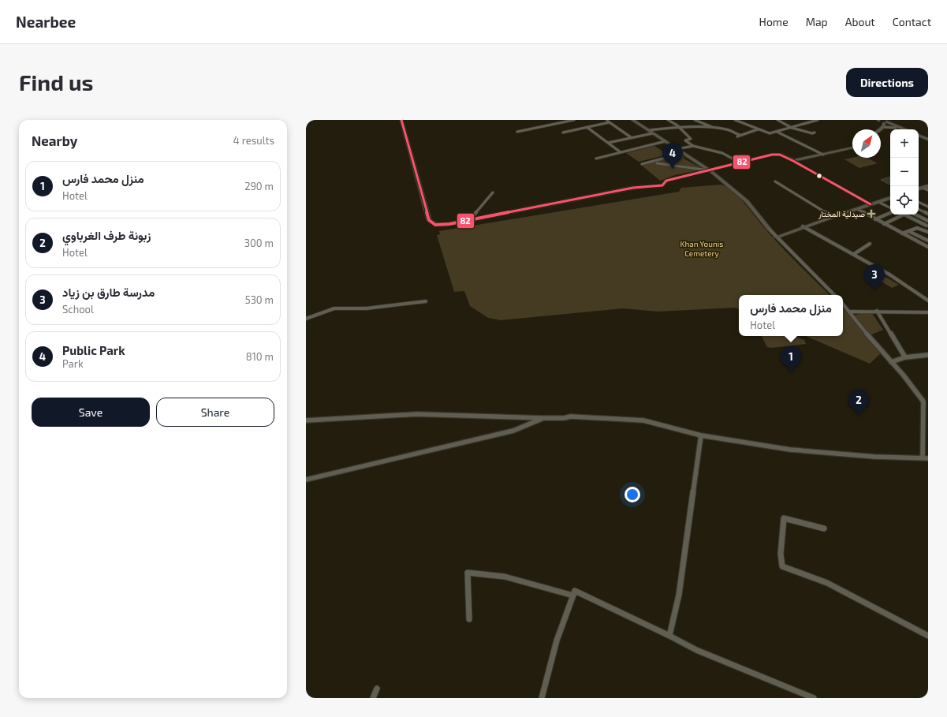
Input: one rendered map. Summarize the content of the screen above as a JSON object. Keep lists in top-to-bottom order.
{
  "parks": ["Khan Younis Cemetery"],
  "places": {
    "health": ["صيدلية المختار"]
  },
  "lines": ["transit line 82"],
  "north": "top right",
  "page": {
    "header": "Nearbee",
    "nav": [
      "Home",
      "Map",
      "About",
      "Contact"
    ],
    "buttons": [
      "Directions",
      ["Save", "Share"]
    ],
    "title": "Find us",
    "heading": ["Nearby", "4 results"],
    "map_buttons": ["+", "−"],
    "pins": [
      "4",
      "3",
      "1",
      "2"
    ],
    "list": [
      {
        "mark": "1",
        "name": "منزل محمد فارس",
        "note": "Hotel",
        "value": "290 m"
      },
      {
        "mark": "2",
        "name": "زبونة طرف الغرباوي",
        "note": "Hotel",
        "value": "300 m"
      },
      {
        "mark": "3",
        "name": "مدرسة طارق بن زياد",
        "note": "School",
        "value": "530 m"
      },
      {
        "mark": "4",
        "name": "Public Park",
        "note": "Park",
        "value": "810 m"
      }
    ],
    "popup": ["منزل محمد فارس", "Hotel"]
  }
}
